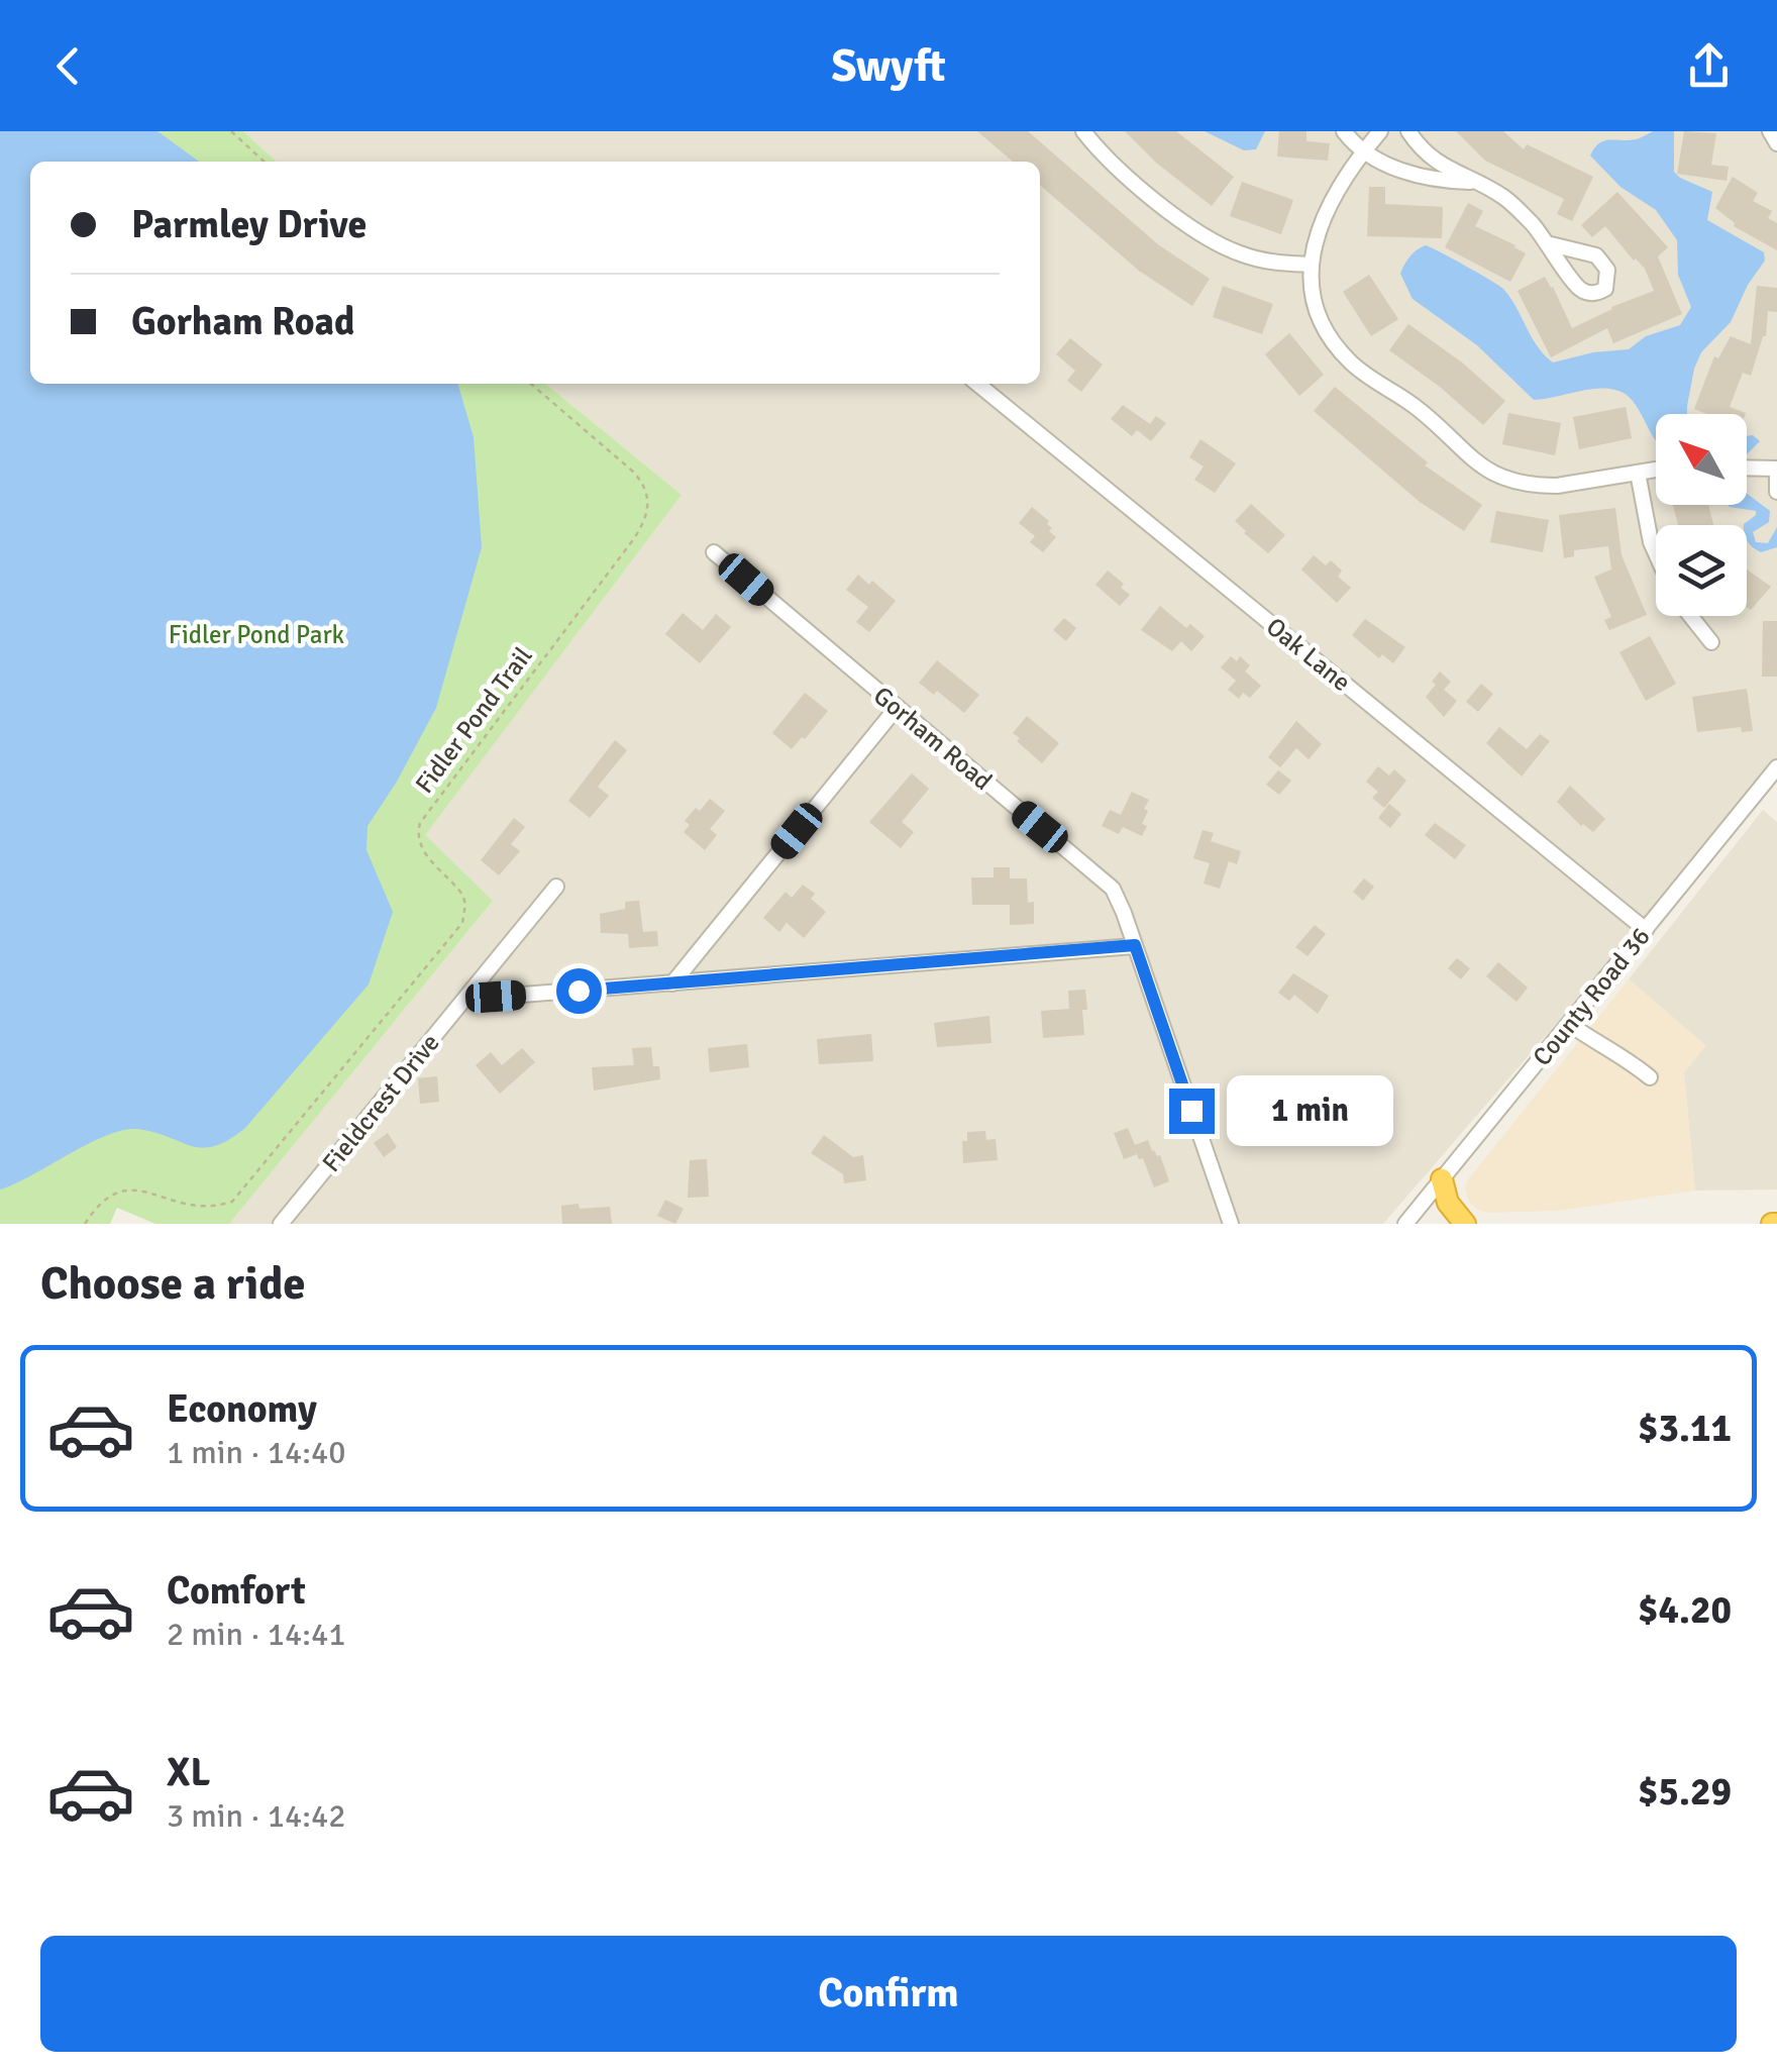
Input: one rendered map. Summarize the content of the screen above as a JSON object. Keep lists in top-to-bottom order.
{
  "streets": {
    "street": [
      "Oak Lane",
      "Gorham Road",
      "County Road 36",
      "Fieldcrest Drive"
    ],
    "path": ["Fidler Pond Trail"]
  },
  "crossings": [
    ["Oak Lane", "County Road 36"]
  ],
  "parks": ["Fidler Pond Park"],
  "north": "top left",
  "page": {
    "header": "Swyft",
    "banner": ["Parmley Drive", "Gorham Road"],
    "bubble": "1 min",
    "heading": "Choose a ride",
    "list": [
      {
        "name": "Economy",
        "note": "1 min · 14:40",
        "value": "$3.11"
      },
      {
        "name": "Comfort",
        "note": "2 min · 14:41",
        "value": "$4.20"
      },
      {
        "name": "XL",
        "note": "3 min · 14:42",
        "value": "$5.29"
      }
    ],
    "buttons": "Confirm"
  }
}
